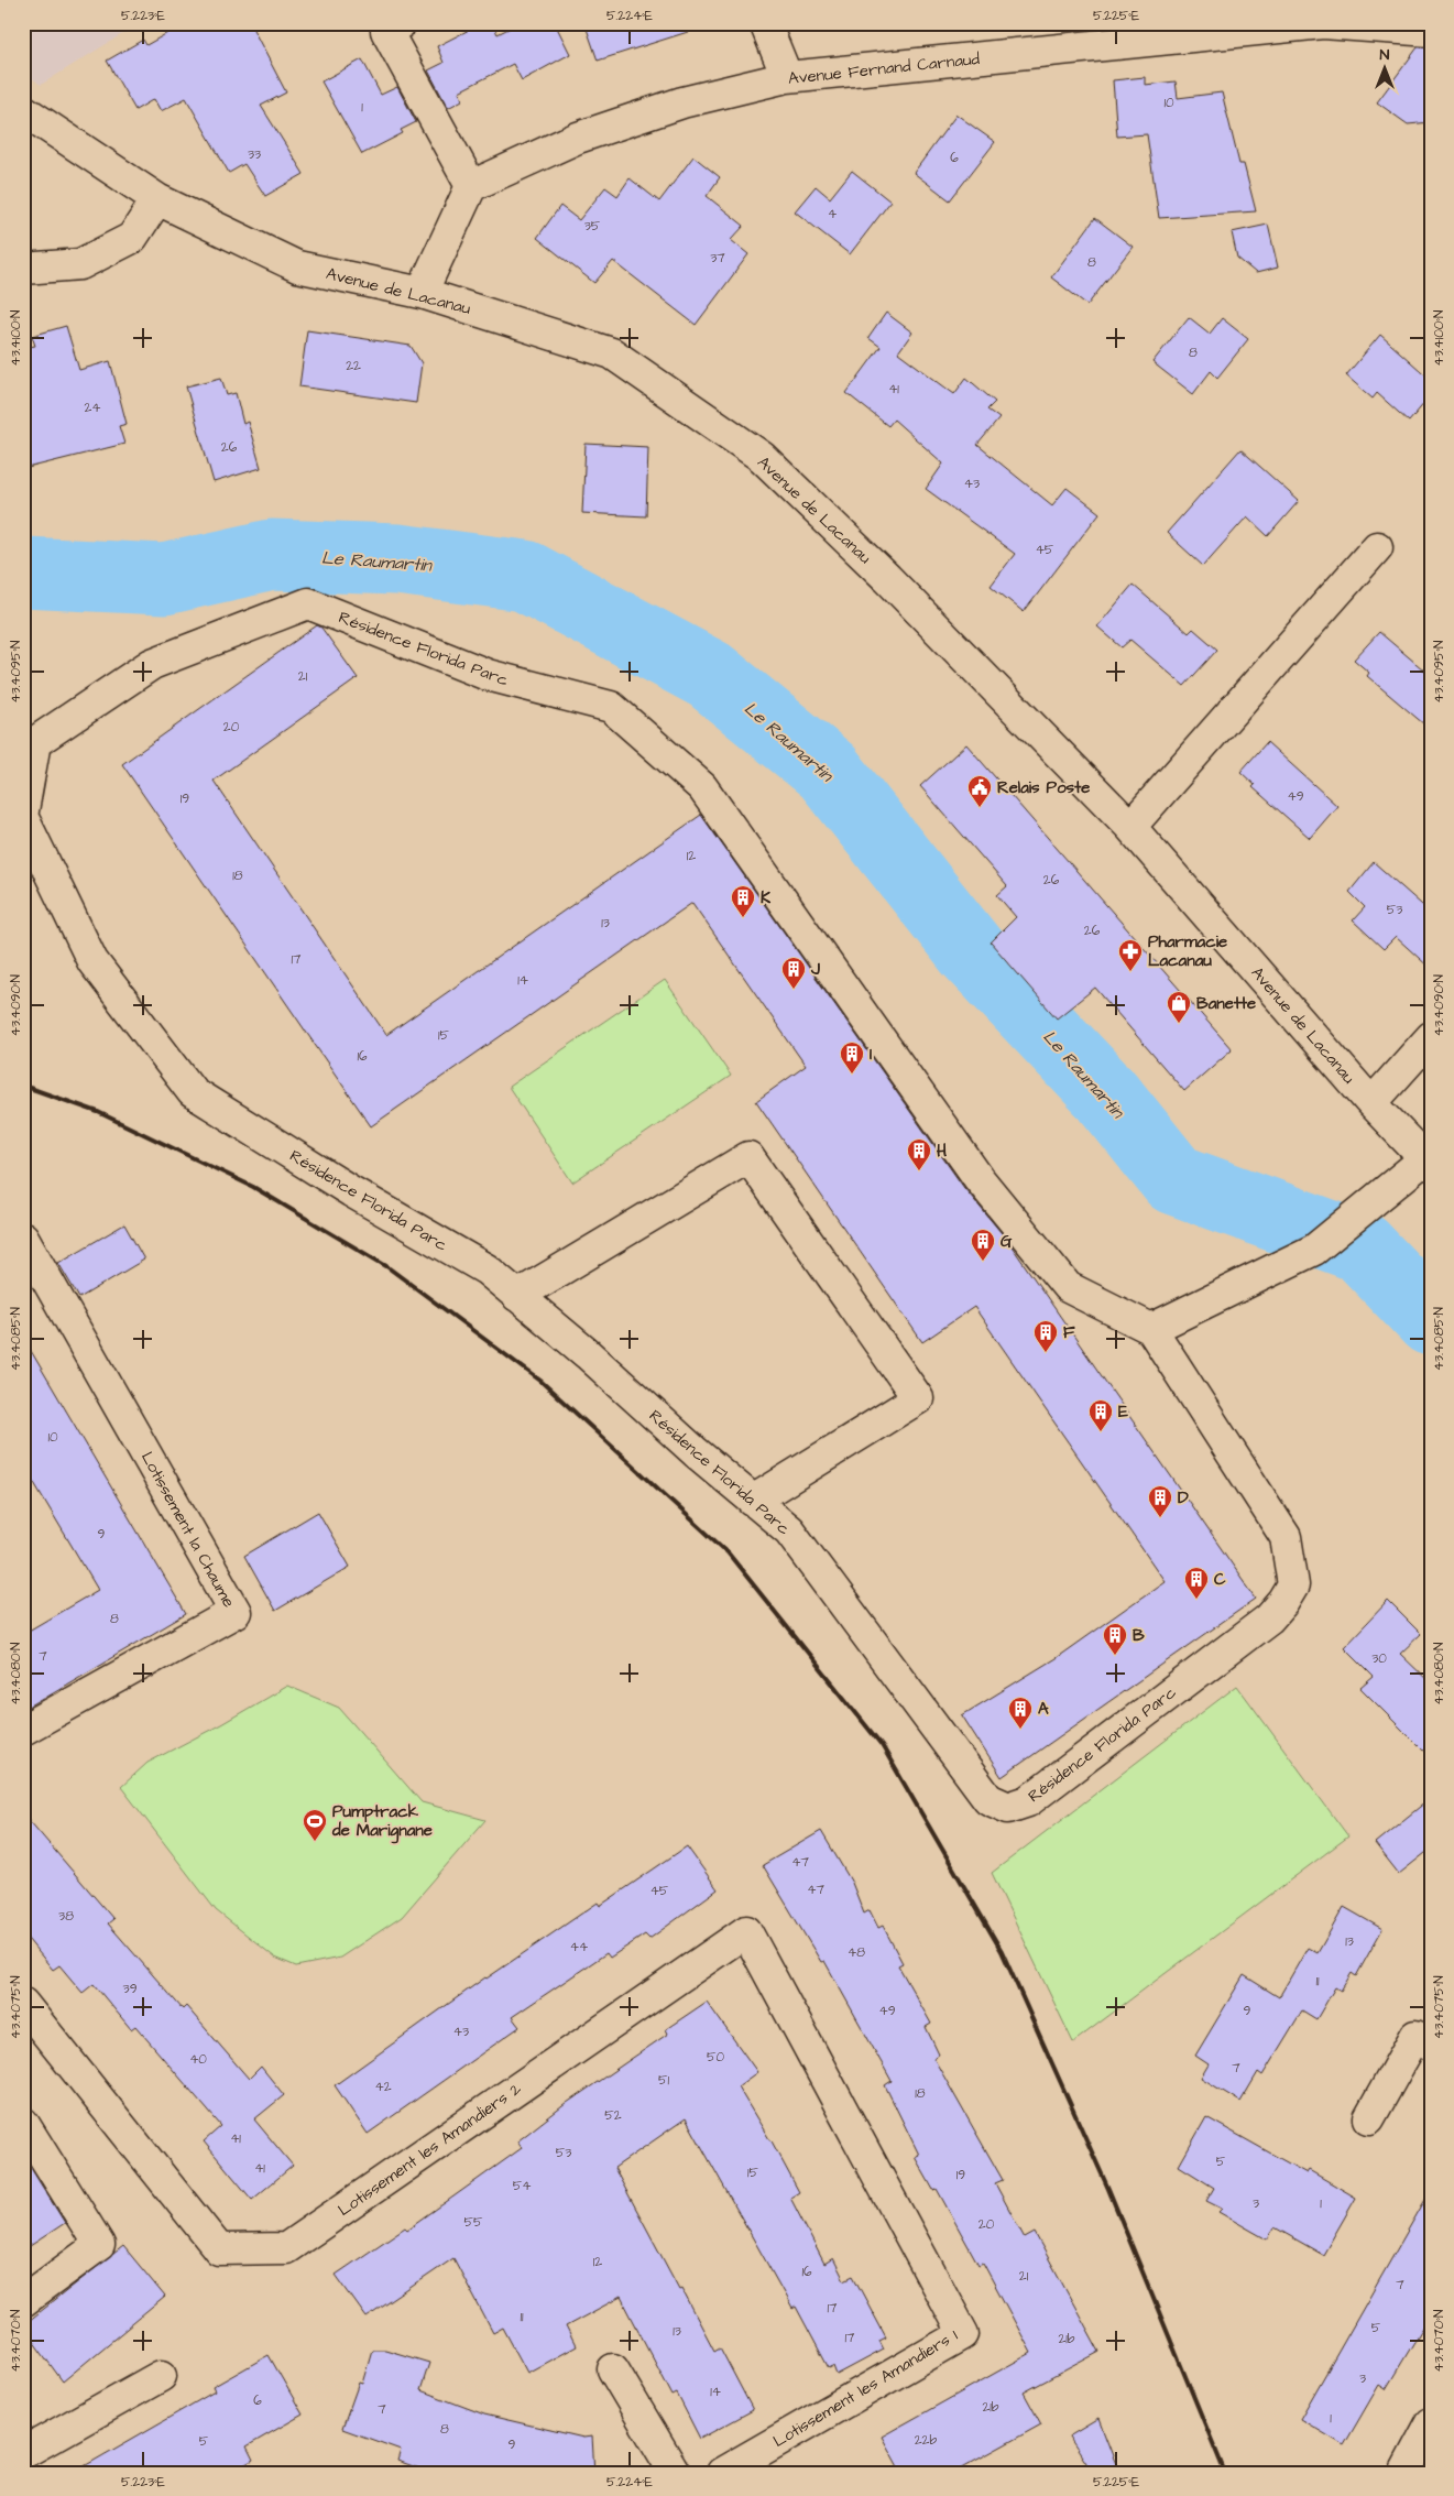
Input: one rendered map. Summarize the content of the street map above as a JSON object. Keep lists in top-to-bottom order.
{
  "streets": {
    "street": [
      "Avenue Fernand Carnaud",
      "Avenue de Lacanau",
      "Résidence Florida Parc",
      "Lotissement la Chaume",
      "Lotissement les Amandiers 2",
      "Lotissement les Amandiers 1"
    ]
  },
  "crossings": [
    ["Lotissement les Amandiers 2", "Lotissement les Amandiers 1"]
  ],
  "water": ["Le Raumartin"],
  "places": {
    "public building": ["Relais Poste"],
    "building": [
      "K",
      "J",
      "I",
      "H",
      "G",
      "F",
      "E",
      "D",
      "C",
      "B",
      "A"
    ],
    "pharmacy": ["Pharmacie Lacanau"],
    "shop": ["Banette"],
    "sports": ["Pumptrack de Marignane"]
  },
  "house_numbers": [
    "10",
    "1",
    "33",
    "6",
    "4",
    "35",
    "37",
    "8",
    "8",
    "22",
    "41",
    "24",
    "26",
    "43",
    "45",
    "21",
    "20",
    "49",
    "19",
    "12",
    "18",
    "26",
    "53",
    "13",
    "26",
    "17",
    "14",
    "15",
    "16",
    "10",
    "9",
    "8",
    "7",
    "30",
    "47",
    "47",
    "45",
    "38",
    "13",
    "44",
    "48",
    "11",
    "39",
    "49",
    "9",
    "43",
    "50",
    "40",
    "7",
    "51",
    "42",
    "18",
    "52",
    "41",
    "53",
    "5",
    "41",
    "15",
    "19",
    "54",
    "3",
    "1",
    "55",
    "20",
    "12",
    "16",
    "21",
    "7",
    "17",
    "11",
    "5",
    "13",
    "17",
    "21b",
    "3",
    "14",
    "6",
    "21b",
    "7",
    "1",
    "8",
    "22b",
    "5",
    "9"
  ],
  "north": "top",
  "coordinates": [
    "5.223°E",
    "5.224°E",
    "5.225°E",
    "43.4100°N",
    "43.4095°N",
    "43.4090°N",
    "43.4085°N",
    "43.4080°N",
    "43.4075°N",
    "43.4070°N"
  ]
}
